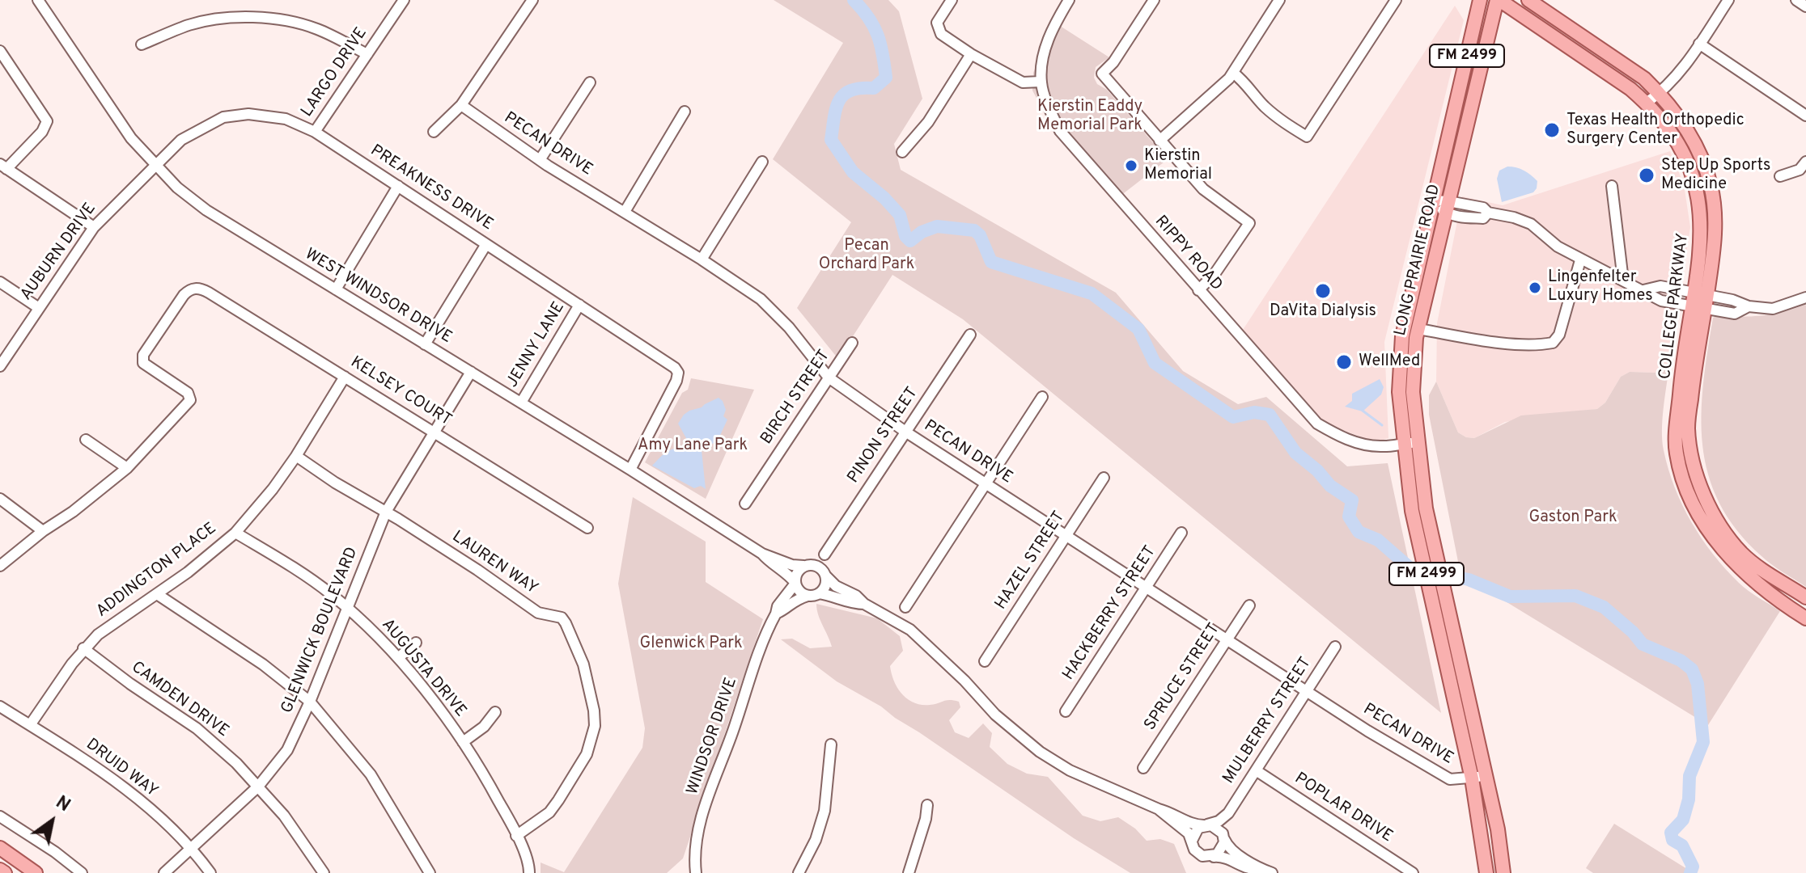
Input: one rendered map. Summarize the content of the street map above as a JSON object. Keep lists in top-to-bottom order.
{
  "streets": {
    "main road": ["FM 2499", "LONG PRAIRIE ROAD", "COLLEGE PARKWAY"],
    "street": [
      "LARGO DRIVE",
      "PECAN DRIVE",
      "PREAKNESS DRIVE",
      "AUBURN DRIVE",
      "RIPPY ROAD",
      "WEST WINDSOR DRIVE",
      "JENNY LANE",
      "KELSEY COURT",
      "BIRCH STREET",
      "PINON STREET",
      "HAZEL STREET",
      "LAUREN WAY",
      "ADDINGTON PLACE",
      "HACKBERRY STREET",
      "GLENWICK BOULEVARD",
      "AUGUSTA DRIVE",
      "SPRUCE STREET",
      "CAMDEN DRIVE",
      "MULBERRY STREET",
      "WINDSOR DRIVE",
      "DRUID WAY",
      "POPLAR DRIVE"
    ]
  },
  "crossings": [
    ["LARGO DRIVE", "PREAKNESS DRIVE"],
    ["PECAN DRIVE", "LONG PRAIRIE ROAD"],
    ["PECAN DRIVE", "BIRCH STREET"],
    ["PECAN DRIVE", "PINON STREET"],
    ["PECAN DRIVE", "HAZEL STREET"],
    ["PECAN DRIVE", "HACKBERRY STREET"],
    ["PECAN DRIVE", "SPRUCE STREET"],
    ["PECAN DRIVE", "MULBERRY STREET"],
    ["PREAKNESS DRIVE", "AUBURN DRIVE"],
    ["PREAKNESS DRIVE", "WEST WINDSOR DRIVE"],
    ["PREAKNESS DRIVE", "JENNY LANE"],
    ["AUBURN DRIVE", "WEST WINDSOR DRIVE"],
    ["RIPPY ROAD", "LONG PRAIRIE ROAD"],
    ["LONG PRAIRIE ROAD", "COLLEGE PARKWAY"],
    ["WEST WINDSOR DRIVE", "JENNY LANE"],
    ["WEST WINDSOR DRIVE", "GLENWICK BOULEVARD"],
    ["WEST WINDSOR DRIVE", "MULBERRY STREET"],
    ["WEST WINDSOR DRIVE", "WINDSOR DRIVE"],
    ["KELSEY COURT", "ADDINGTON PLACE"],
    ["KELSEY COURT", "GLENWICK BOULEVARD"],
    ["LAUREN WAY", "ADDINGTON PLACE"],
    ["LAUREN WAY", "GLENWICK BOULEVARD"],
    ["LAUREN WAY", "AUGUSTA DRIVE"],
    ["ADDINGTON PLACE", "AUGUSTA DRIVE"],
    ["ADDINGTON PLACE", "CAMDEN DRIVE"],
    ["ADDINGTON PLACE", "DRUID WAY"],
    ["GLENWICK BOULEVARD", "AUGUSTA DRIVE"],
    ["GLENWICK BOULEVARD", "CAMDEN DRIVE"],
    ["GLENWICK BOULEVARD", "DRUID WAY"],
    ["MULBERRY STREET", "POPLAR DRIVE"]
  ],
  "parks": [
    "Kierstin Eaddy Memorial Park",
    "Pecan Orchard Park",
    "Amy Lane Park",
    "Gaston Park",
    "Glenwick Park"
  ],
  "places": [
    "Texas Health Orthopedic Surgery Center",
    "Kierstin Memorial",
    "Step Up Sports Medicine",
    "Lingenfelter Luxury Homes",
    "DaVita Dialysis",
    "WellMed"
  ],
  "north": "top right"
}
